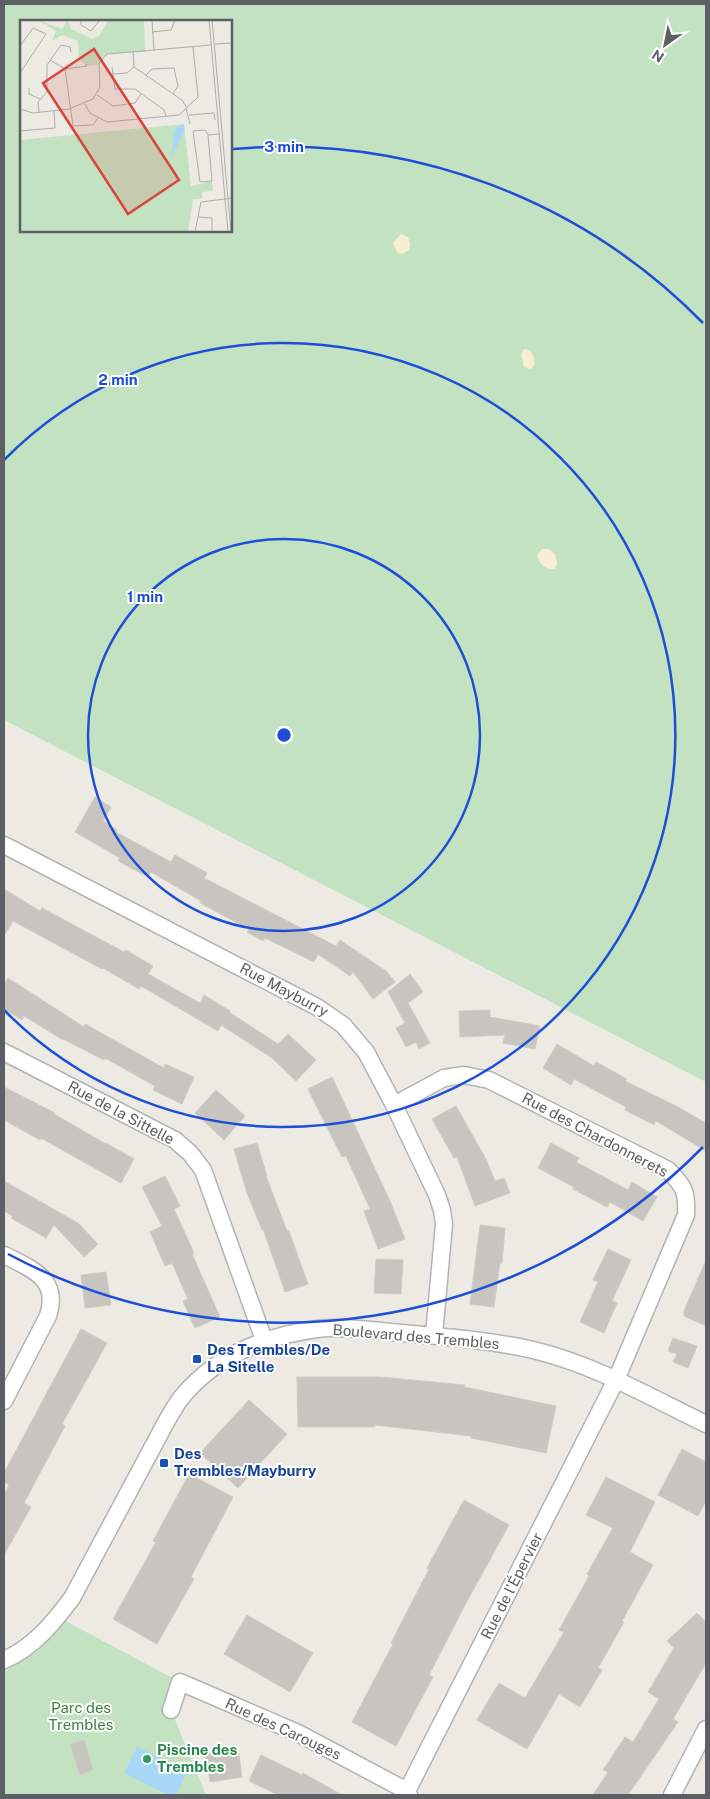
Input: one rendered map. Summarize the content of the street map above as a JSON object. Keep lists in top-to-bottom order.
{
  "streets": {
    "street": [
      "Rue Mayburry",
      "Rue de la Sittelle",
      "Rue des Chardonnerets",
      "Boulevard des Trembles",
      "Rue de l'Épervier",
      "Rue des Carouges"
    ]
  },
  "crossings": [
    ["Rue Mayburry", "Rue des Chardonnerets"],
    ["Rue Mayburry", "Boulevard des Trembles"],
    ["Rue de la Sittelle", "Boulevard des Trembles"],
    ["Rue des Chardonnerets", "Boulevard des Trembles"],
    ["Rue des Chardonnerets", "Rue de l'Épervier"],
    ["Boulevard des Trembles", "Rue de l'Épervier"],
    ["Rue de l'Épervier", "Rue des Carouges"]
  ],
  "parks": ["Parc des Trembles"],
  "places": {
    "transit": ["Des Trembles/De La Sitelle", "Des Trembles/Mayburry"],
    "other": ["Piscine des Trembles"]
  },
  "north": "bottom left",
  "rings": ["3 min", "2 min", "1 min"]
}
